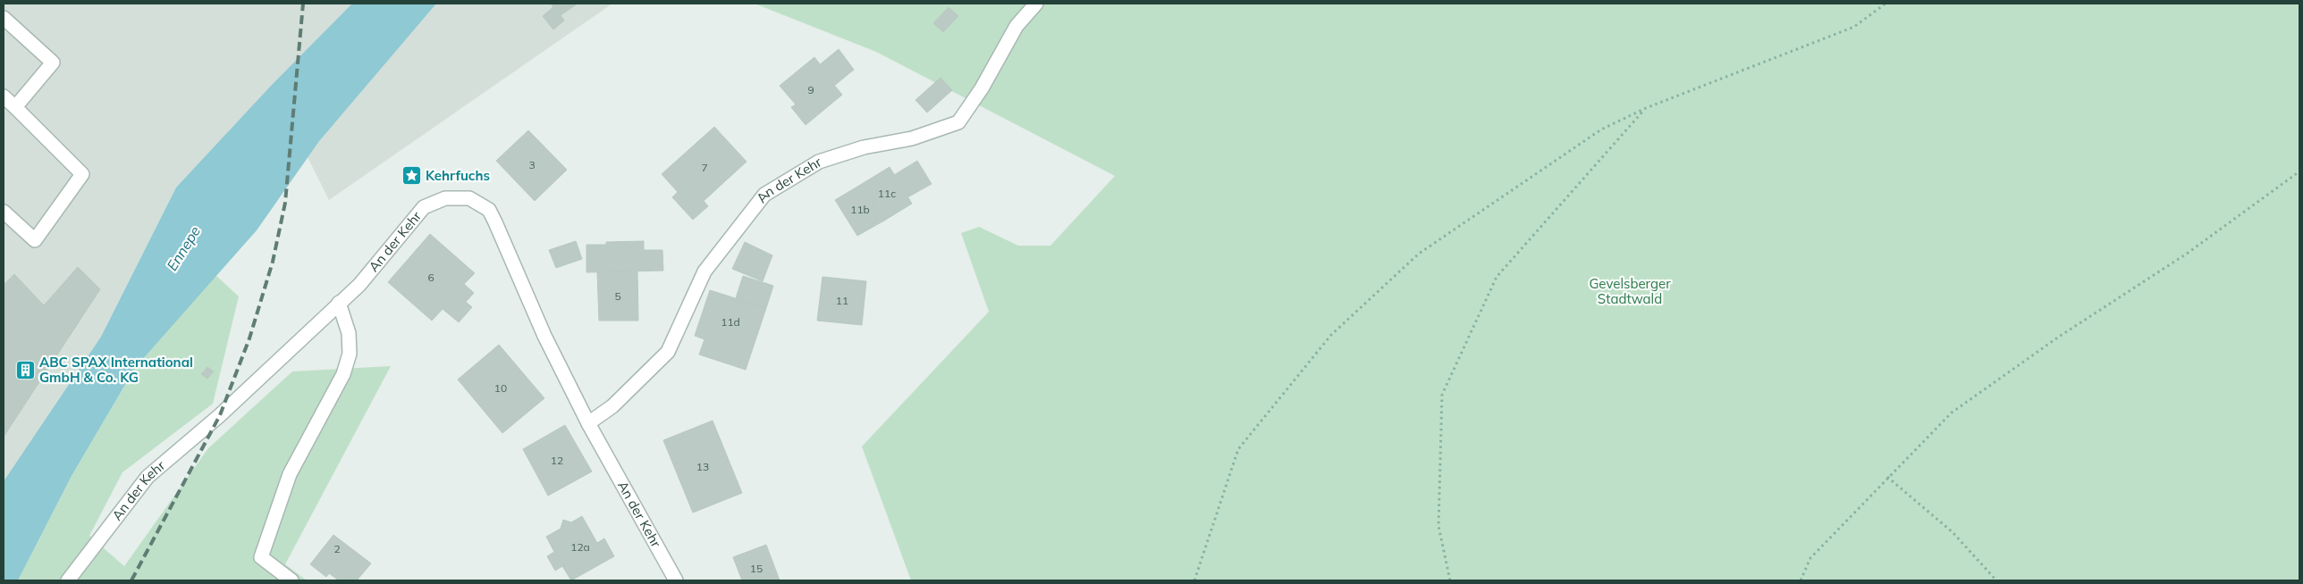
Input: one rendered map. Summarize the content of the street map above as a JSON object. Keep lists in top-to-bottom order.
{
  "streets": {
    "street": ["An der Kehr"]
  },
  "water": ["Ennepe"],
  "parks": ["Gevelsberger Stadtwald"],
  "places": {
    "place": ["Kehrfuchs"],
    "building": ["ABC SPAX International GmbH & Co. KG"]
  },
  "house_numbers": [
    "9",
    "3",
    "7",
    "11c",
    "11b",
    "6",
    "5",
    "11",
    "11d",
    "10",
    "12",
    "13",
    "12a",
    "2",
    "15"
  ]
}
